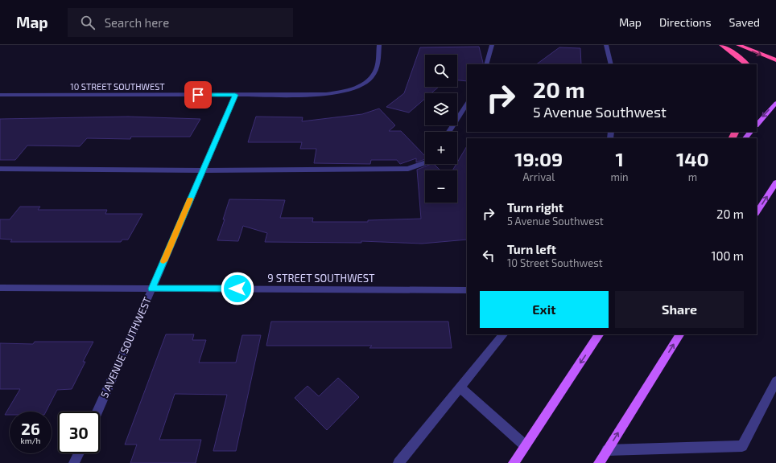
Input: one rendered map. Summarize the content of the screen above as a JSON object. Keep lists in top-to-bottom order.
{
  "streets": {
    "street": ["10 STREET SOUTHWEST", "9 STREET SOUTHWEST", "5 AVENUE SOUTHWEST"]
  },
  "crossings": [
    ["10 STREET SOUTHWEST", "5 AVENUE SOUTHWEST"],
    ["9 STREET SOUTHWEST", "5 AVENUE SOUTHWEST"]
  ],
  "page": {
    "header": "Map",
    "search": "Search here",
    "nav": ["Map", "Directions", "Saved"],
    "map_buttons": ["+", "−"],
    "turn": ["20 m", "5 Avenue Southwest"],
    "eta": [
      "19:09",
      "Arrival",
      "1",
      "min",
      "140",
      "m"
    ],
    "list": [
      {
        "name": "Turn right",
        "note": "5 Avenue Southwest",
        "value": "20 m"
      },
      {
        "name": "Turn left",
        "note": "10 Street Southwest",
        "value": "100 m"
      }
    ],
    "buttons": ["Exit", "Share"],
    "speed": "26 km/h",
    "limit": "30"
  }
}
